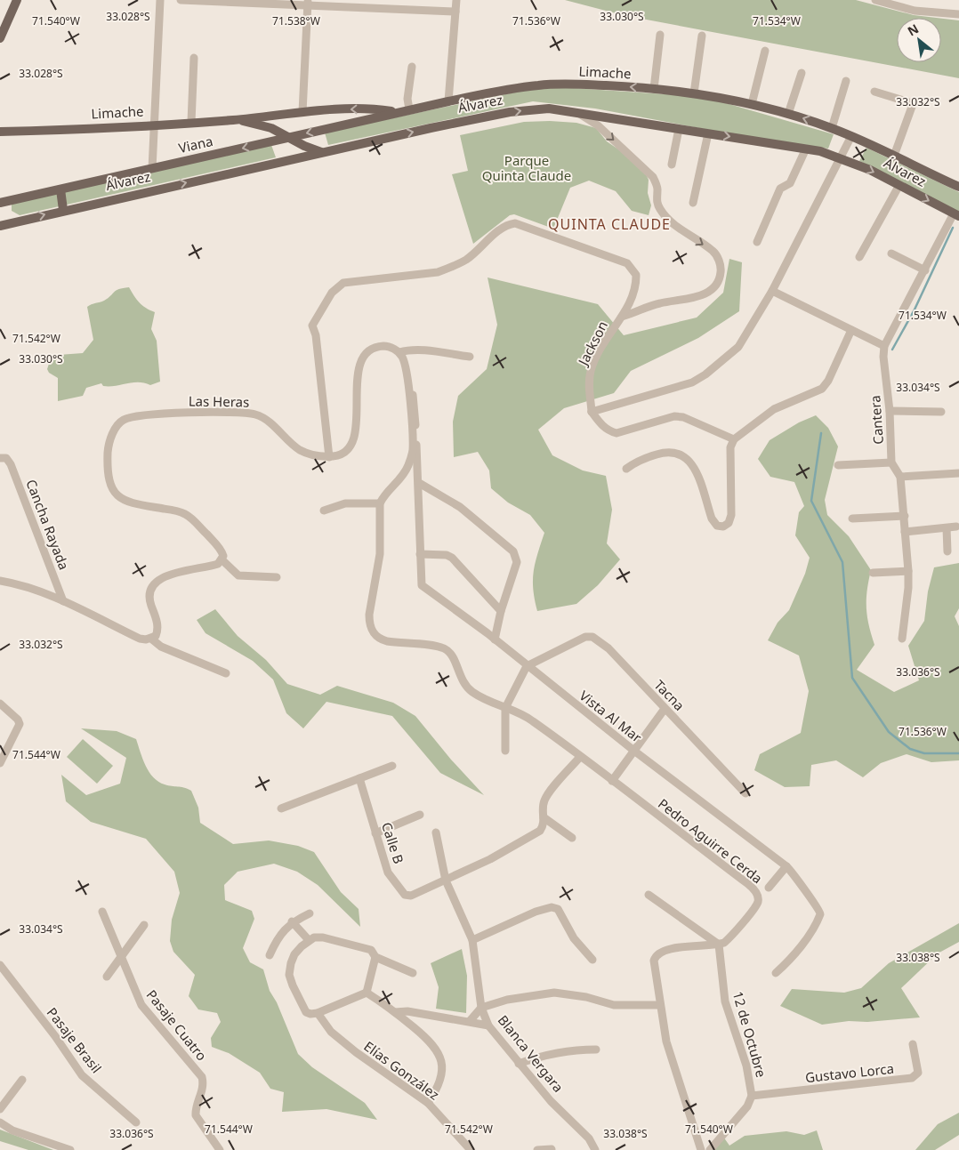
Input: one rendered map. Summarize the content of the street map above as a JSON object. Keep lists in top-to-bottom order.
{
  "streets": {
    "main road": ["Limache", "Álvarez", "Viana"],
    "street": [
      "Jackson",
      "Las Heras",
      "Cantera",
      "Cancha Rayada",
      "Tacna",
      "Vista Al Mar",
      "Pedro Aguirre Cerda",
      "Calle B",
      "Pasaje Cuatro",
      "12 de Octubre",
      "Pasaje Brasil",
      "Blanca Vergara",
      "Elías González",
      "Gustavo Lorca"
    ]
  },
  "crossings": [
    ["Limache", "Álvarez"],
    ["Limache", "Viana"],
    ["Álvarez", "Cantera"],
    ["Jackson", "Las Heras"],
    ["Tacna", "Vista Al Mar"],
    ["Pedro Aguirre Cerda", "12 de Octubre"],
    ["Calle B", "Blanca Vergara"],
    ["12 de Octubre", "Gustavo Lorca"]
  ],
  "one_way": ["Álvarez", "Viana"],
  "districts": ["QUINTA CLAUDE"],
  "parks": ["Parque Quinta Claude"],
  "north": "top left",
  "coordinates": [
    "33.028°S",
    "33.030°S",
    "71.536°W",
    "71.534°W",
    "71.540°W",
    "71.538°W",
    "33.032°S",
    "71.542°W",
    "33.034°S",
    "33.036°S",
    "71.544°W",
    "33.038°S"
  ]
}
